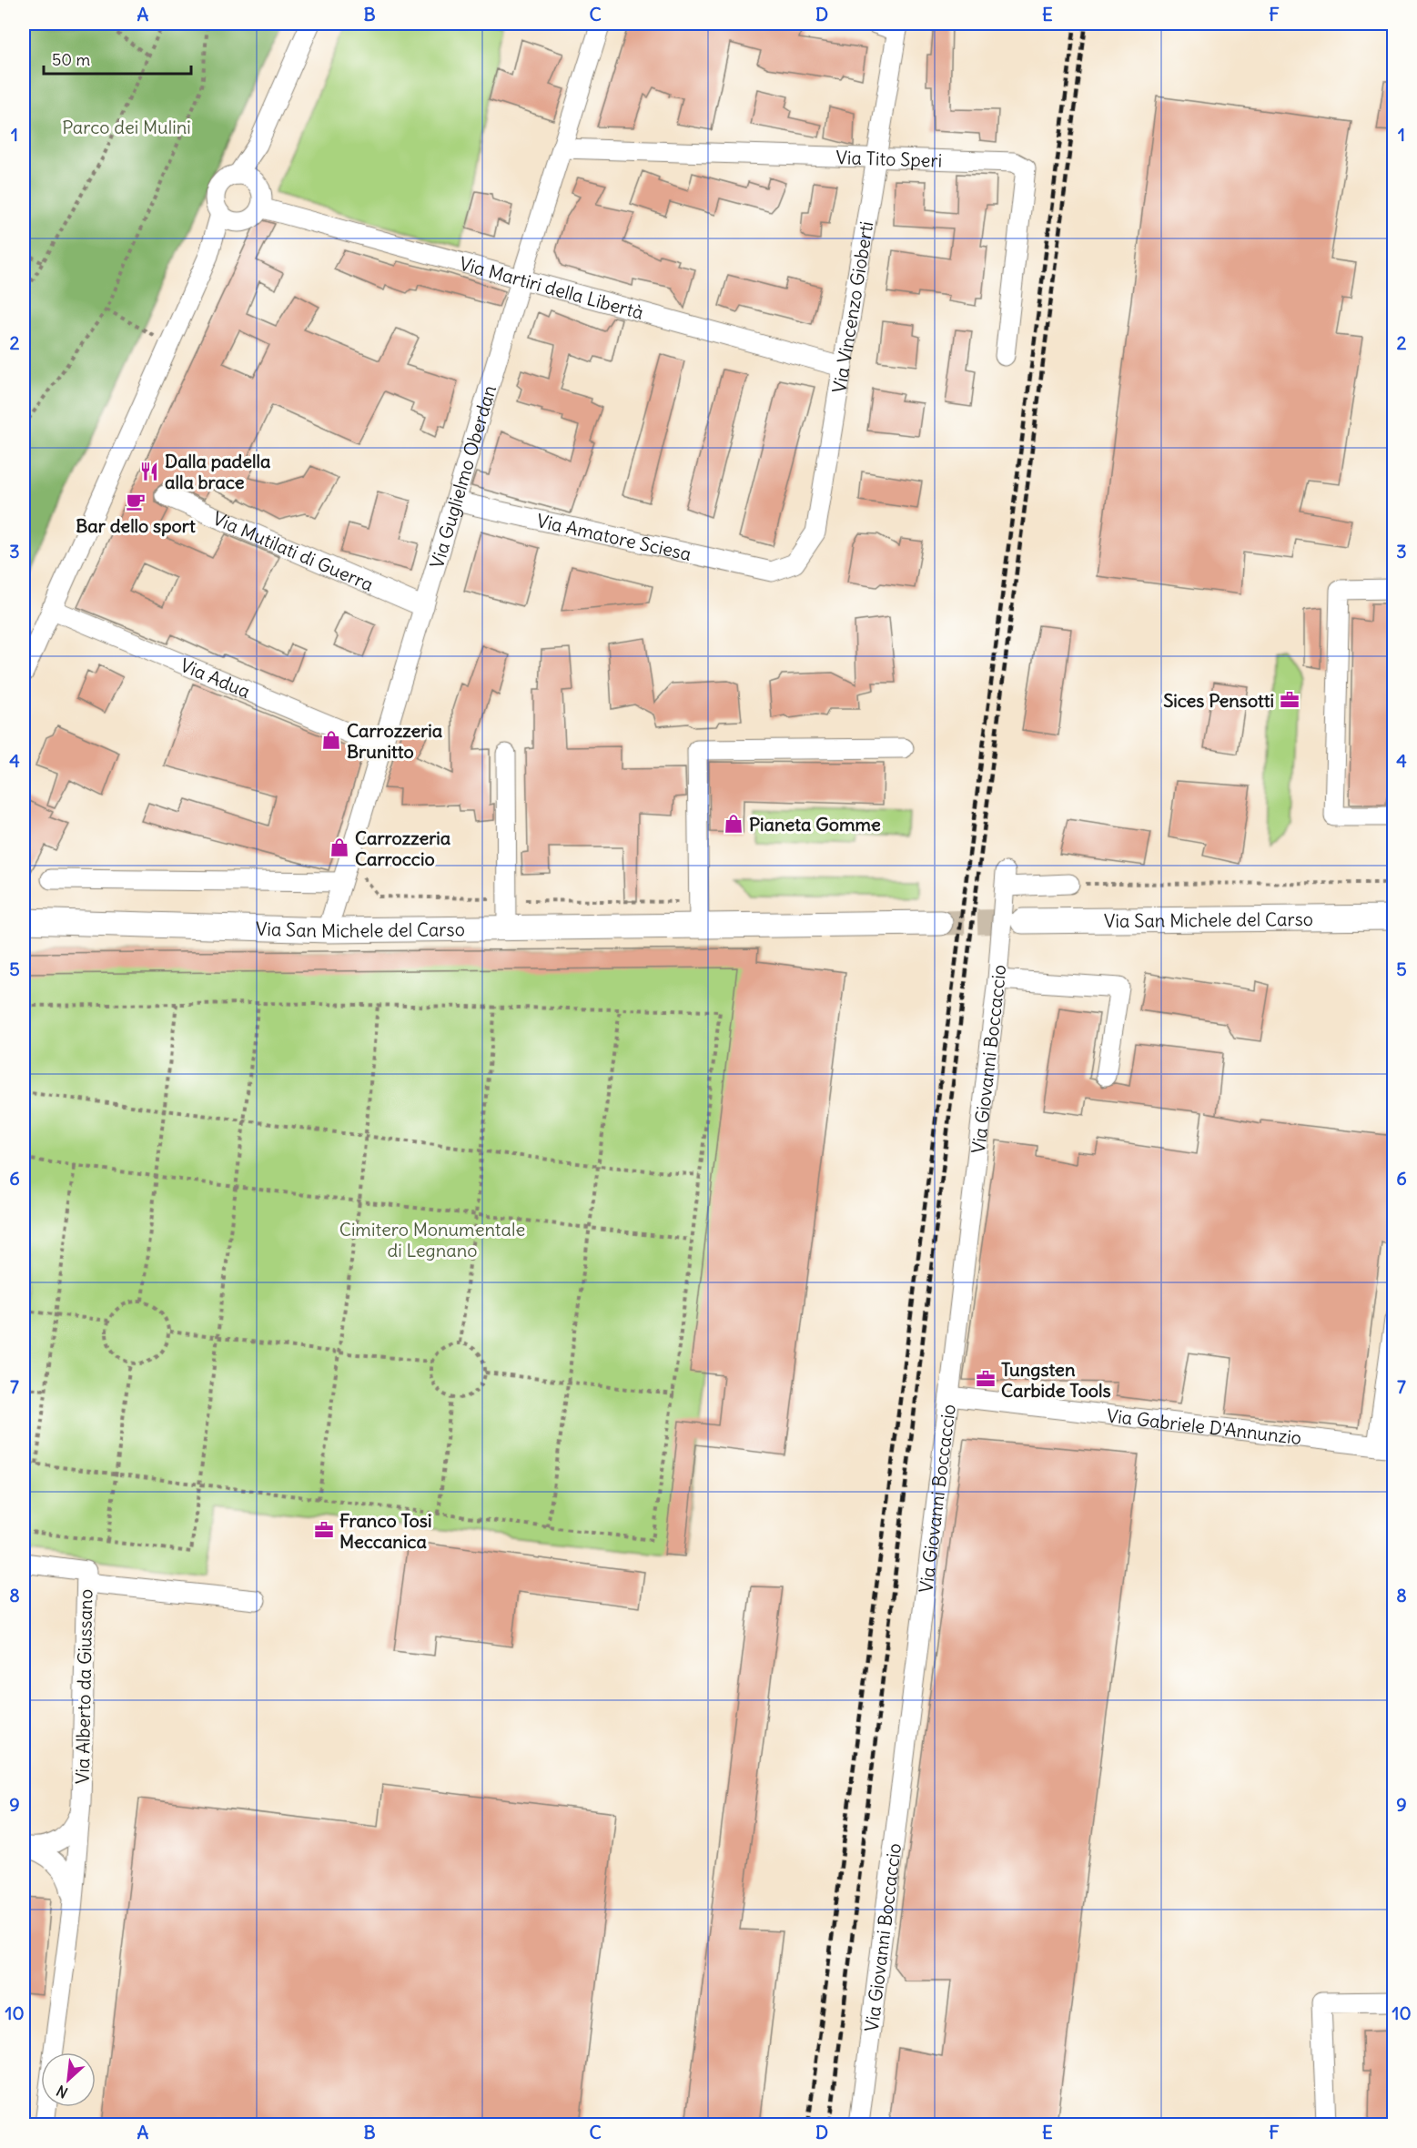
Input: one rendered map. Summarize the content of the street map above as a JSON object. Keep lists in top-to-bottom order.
{
  "streets": {
    "main road": ["Via San Michele del Carso"],
    "street": [
      "Via Tito Speri",
      "Via Martiri della Libertà",
      "Via Vincenzo Gioberti",
      "Via Guglielmo Oberdan",
      "Via Amatore Sciesa",
      "Via Mutilati di Guerra",
      "Via Adua",
      "Via Giovanni Boccaccio",
      "Via Gabriele D'Annunzio",
      "Via Alberto da Giussano"
    ]
  },
  "crossings": [
    ["Via Tito Speri", "Via Vincenzo Gioberti"],
    ["Via Tito Speri", "Via Guglielmo Oberdan"],
    ["Via Martiri della Libertà", "Via Vincenzo Gioberti"],
    ["Via Martiri della Libertà", "Via Guglielmo Oberdan"],
    ["Via Vincenzo Gioberti", "Via Amatore Sciesa"],
    ["Via Guglielmo Oberdan", "Via Amatore Sciesa"],
    ["Via Guglielmo Oberdan", "Via Mutilati di Guerra"],
    ["Via Guglielmo Oberdan", "Via Adua"],
    ["Via Guglielmo Oberdan", "Via San Michele del Carso"],
    ["Via Giovanni Boccaccio", "Via Gabriele D'Annunzio"]
  ],
  "parks": ["Parco dei Mulini", "Cimitero Monumentale di Legnano"],
  "places": {
    "restaurant": ["Dalla padella alla brace"],
    "cafe": ["Bar dello sport"],
    "office": ["Sices Pensotti", "Tungsten Carbide Tools", "Franco Tosi Meccanica"],
    "shop": ["Carrozzeria Brunitto", "Pianeta Gomme", "Carrozzeria Carroccio"]
  },
  "scale_bar": "50 m",
  "north": "bottom left",
  "grid": {
    "columns": [
      "A",
      "B",
      "C",
      "D",
      "E",
      "F"
    ],
    "rows": [
      "1",
      "2",
      "3",
      "4",
      "5",
      "6",
      "7",
      "8",
      "9",
      "10"
    ]
  }
}
